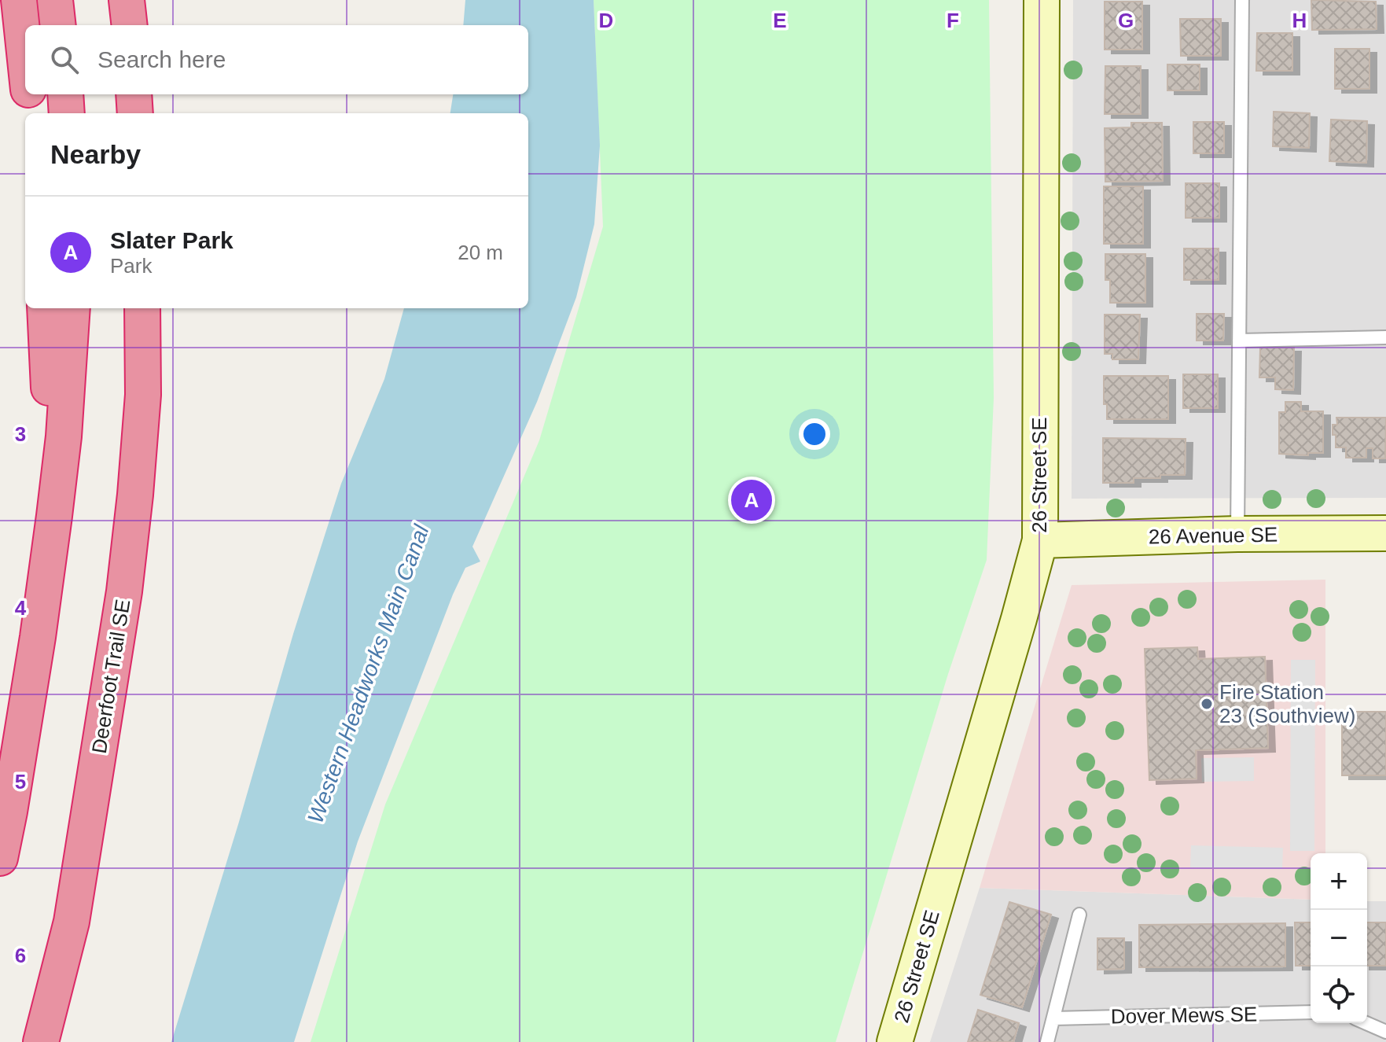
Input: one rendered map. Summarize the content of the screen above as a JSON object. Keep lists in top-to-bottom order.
{
  "streets": {
    "highway": ["Deerfoot Trail SE"],
    "street": ["26 Street SE", "26 Avenue SE"],
    "lane": ["Dover Mews SE"]
  },
  "crossings": [
    ["26 Street SE", "26 Avenue SE"]
  ],
  "water": ["Western Headworks Main Canal"],
  "places": ["Fire Station 23 (Southview)"],
  "page": {
    "search": "Search here",
    "heading": "Nearby",
    "list": [
      {
        "mark": "A",
        "name": "Slater Park",
        "note": "Park",
        "value": "20 m"
      }
    ],
    "pins": "A",
    "map_buttons": ["+", "−"]
  },
  "grid": {
    "columns": [
      "D",
      "E",
      "F",
      "G",
      "H"
    ],
    "rows": [
      "3",
      "4",
      "5",
      "6"
    ]
  }
}
